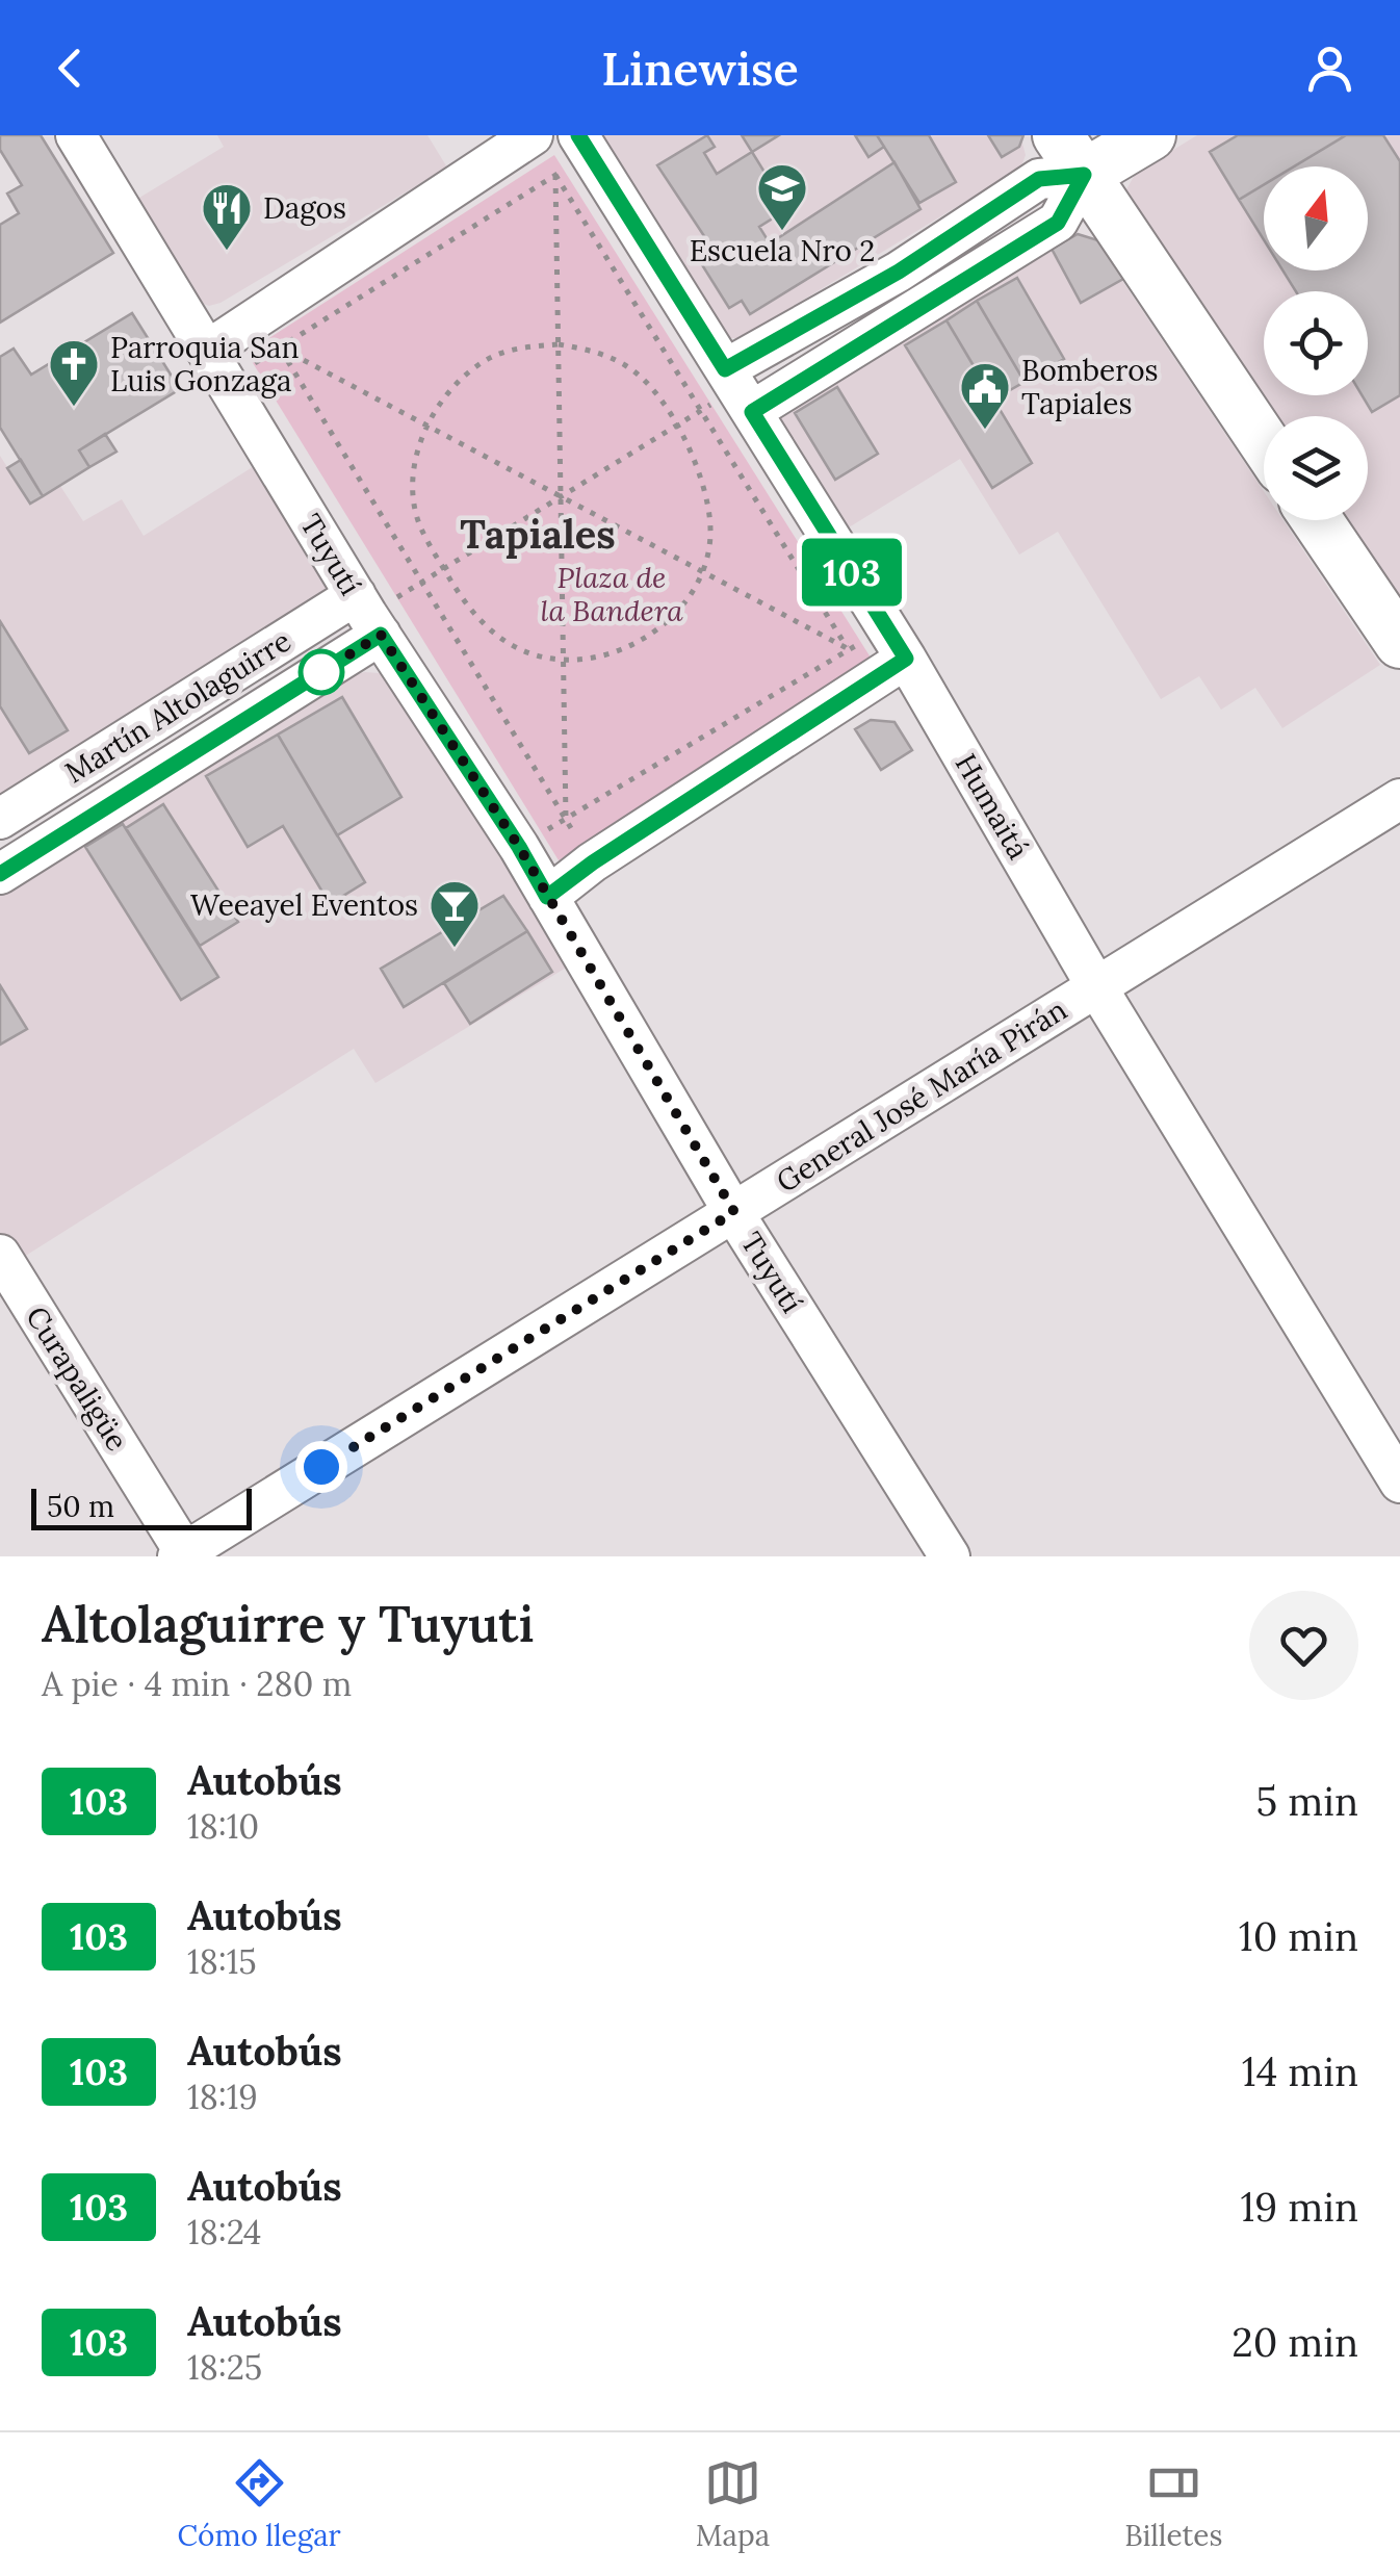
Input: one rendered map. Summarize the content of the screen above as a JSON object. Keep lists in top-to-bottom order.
{
  "streets": {
    "street": [
      "Tuyutí",
      "Martín Altolaguirre",
      "Humaitá",
      "General José María Pirán",
      "Curapaligüe"
    ]
  },
  "crossings": [
    ["Tuyutí", "Martín Altolaguirre"],
    ["Tuyutí", "General José María Pirán"],
    ["Humaitá", "General José María Pirán"],
    ["General José María Pirán", "Curapaligüe"]
  ],
  "districts": ["Tapiales"],
  "parks": ["Plaza de la Bandera"],
  "places": {
    "school or university": ["Escuela Nro 2"],
    "restaurant": ["Dagos"],
    "church": ["Parroquia San Luis Gonzaga"],
    "public building": ["Bomberos Tapiales"],
    "bar": ["Weeayel Eventos"]
  },
  "lines": ["bus line 103"],
  "scale_bar": "50 m",
  "north": "top",
  "page": {
    "header": "Linewise",
    "on_map": "103",
    "scale": "50 m",
    "heading": ["Altolaguirre y Tuyuti", "A pie · 4 min · 280 m"],
    "list": [
      {
        "mark": "103",
        "name": "Autobús",
        "note": "18:10",
        "value": "5 min"
      },
      {
        "mark": "103",
        "name": "Autobús",
        "note": "18:15",
        "value": "10 min"
      },
      {
        "mark": "103",
        "name": "Autobús",
        "note": "18:19",
        "value": "14 min"
      },
      {
        "mark": "103",
        "name": "Autobús",
        "note": "18:24",
        "value": "19 min"
      },
      {
        "mark": "103",
        "name": "Autobús",
        "note": "18:25",
        "value": "20 min"
      }
    ],
    "tabs": ["Cómo llegar", "Mapa", "Billetes"]
  }
}
